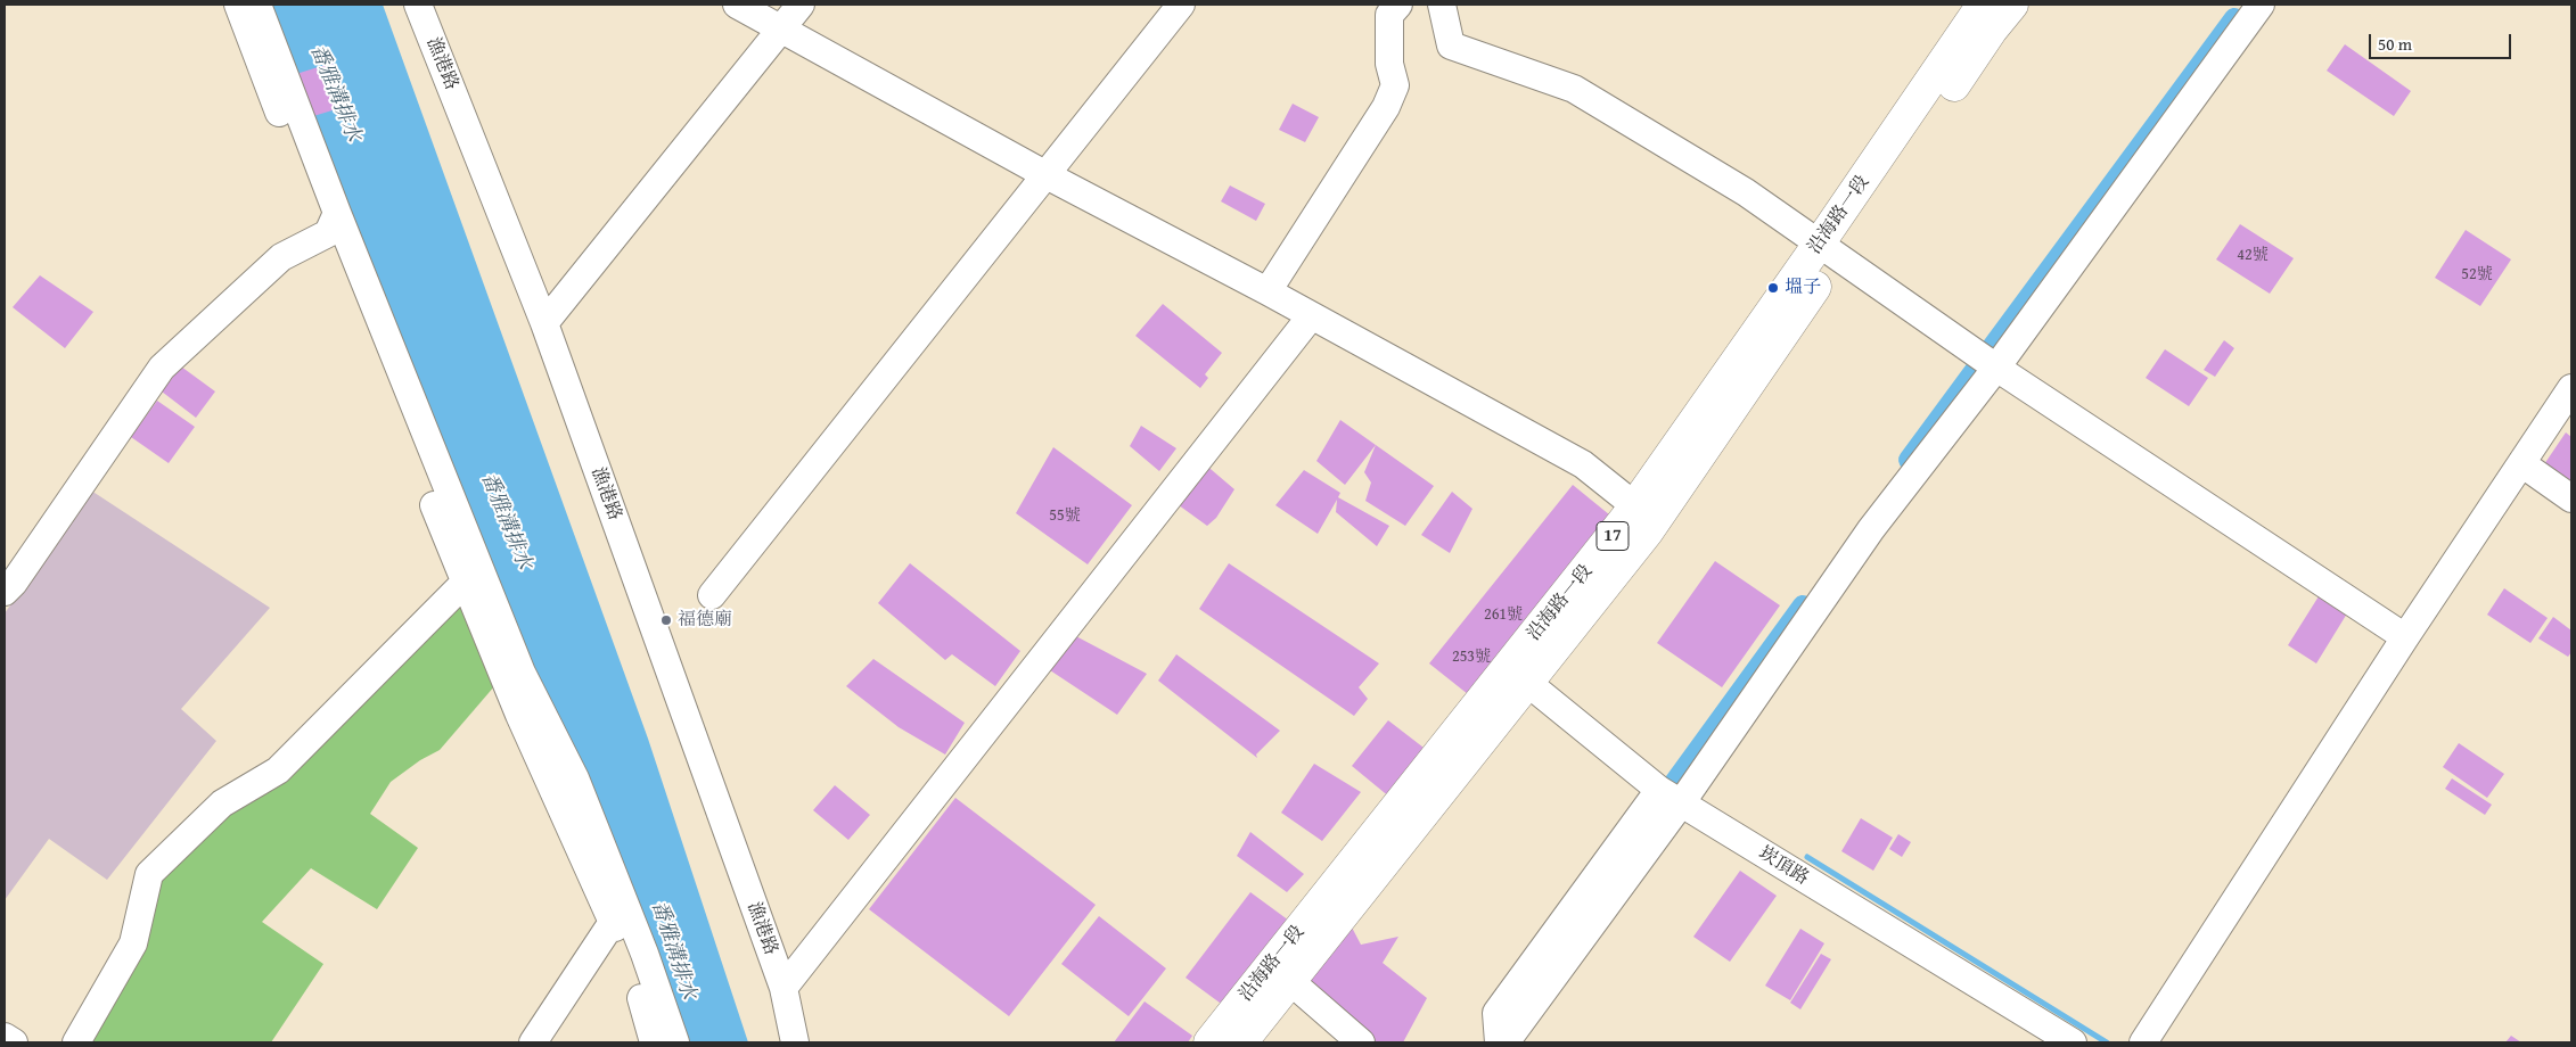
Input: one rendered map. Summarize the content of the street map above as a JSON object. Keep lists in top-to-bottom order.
{
  "streets": {
    "main road": ["沿海路一段", "17"],
    "street": ["漁港路", "崁頂路"]
  },
  "crossings": [
    ["沿海路一段", "崁頂路"]
  ],
  "water": ["番雅溝排水"],
  "places": ["塭子", "福德廟"],
  "house_numbers": [
    "42號",
    "52號",
    "55號",
    "261號",
    "253號"
  ],
  "scale_bar": "50 m"
}
